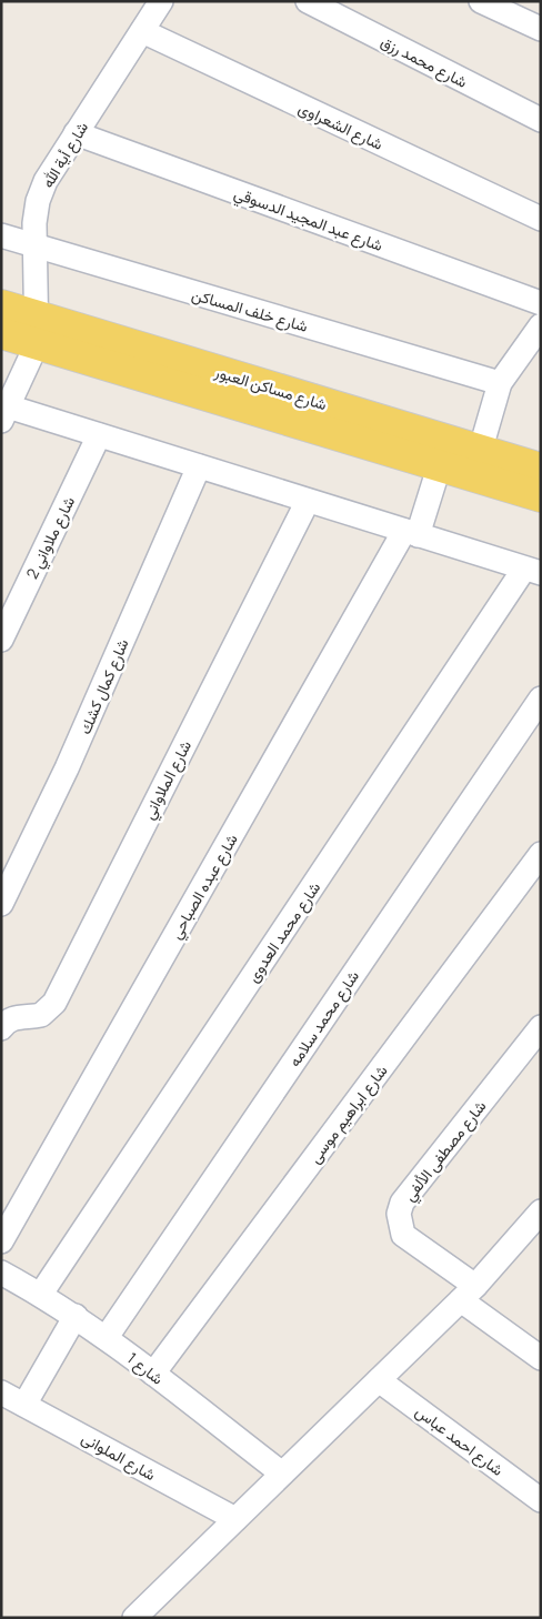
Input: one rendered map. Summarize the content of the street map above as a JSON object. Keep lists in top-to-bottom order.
{
  "streets": {
    "main road": ["شارع مساكن العبور"],
    "street": [
      "شارع محمد رزق",
      "شارع الشعراوى",
      "شارع أية الله",
      "شارع عبد المجيد الدسوقي",
      "شارع خلف المساكن",
      "شارع ملاواني 2",
      "شارع كمال كشك",
      "شارع الملاواني",
      "شارع عبده الصباحي",
      "شارع محمد العدوى",
      "شارع محمد سلامه",
      "شارع ابراهيم موسى",
      "شارع مصطفى الألفي",
      "شارع 1",
      "شارع احمد عباس",
      "شارع الملوانى"
    ]
  },
  "crossings": [
    ["شارع الشعراوى", "شارع أية الله"],
    ["شارع أية الله", "شارع عبد المجيد الدسوقي"],
    ["شارع أية الله", "شارع خلف المساكن"],
    ["شارع أية الله", "شارع مساكن العبور"],
    ["شارع مساكن العبور", "شارع عبده الصباحي"],
    ["شارع محمد العدوى", "شارع 1"],
    ["شارع محمد سلامه", "شارع 1"],
    ["شارع ابراهيم موسى", "شارع 1"]
  ]
}
